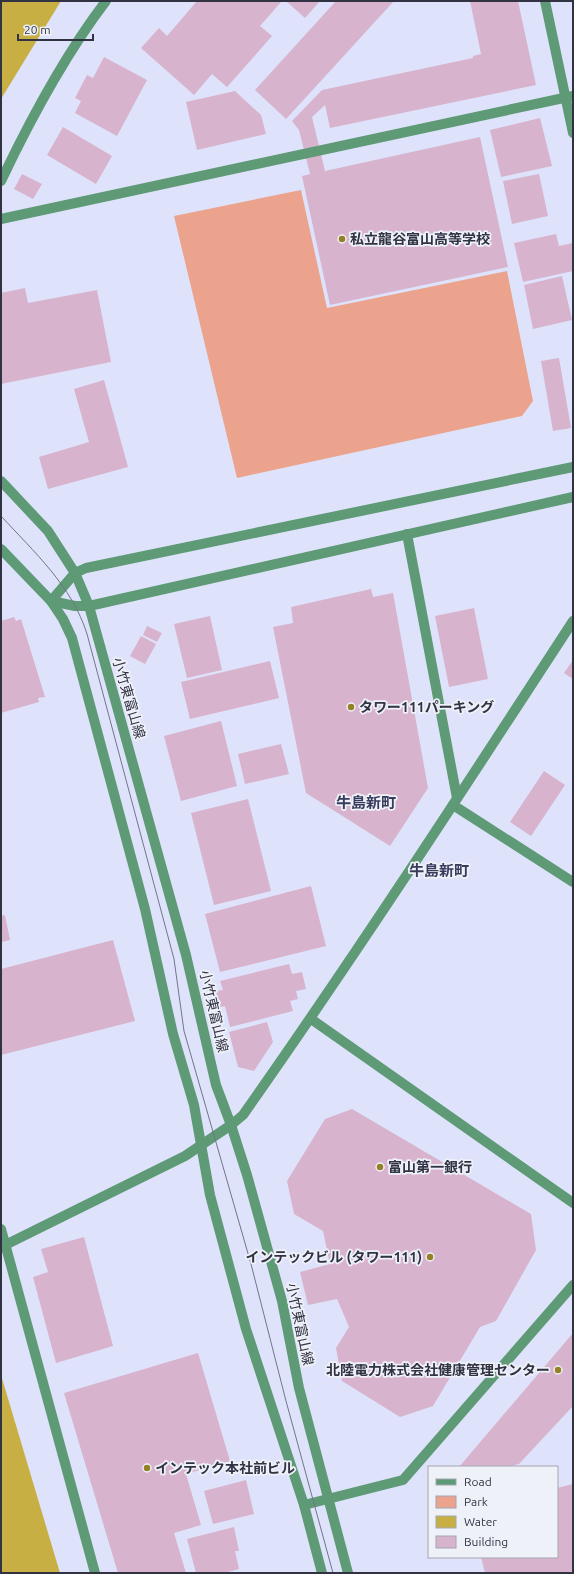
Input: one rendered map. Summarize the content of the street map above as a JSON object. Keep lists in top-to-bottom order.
{
  "streets": {
    "street": ["小竹東富山線"]
  },
  "districts": ["牛島新町", "牛島新町"],
  "places": [
    "私立龍谷富山高等学校",
    "タワー111パーキング",
    "富山第一銀行",
    "インテックビル (タワー111)",
    "北陸電力株式会社健康管理センター",
    "インテック本社前ビル"
  ],
  "legend": [
    "Road",
    "Park",
    "Water",
    "Building"
  ],
  "scale_bar": "20 m"
}
